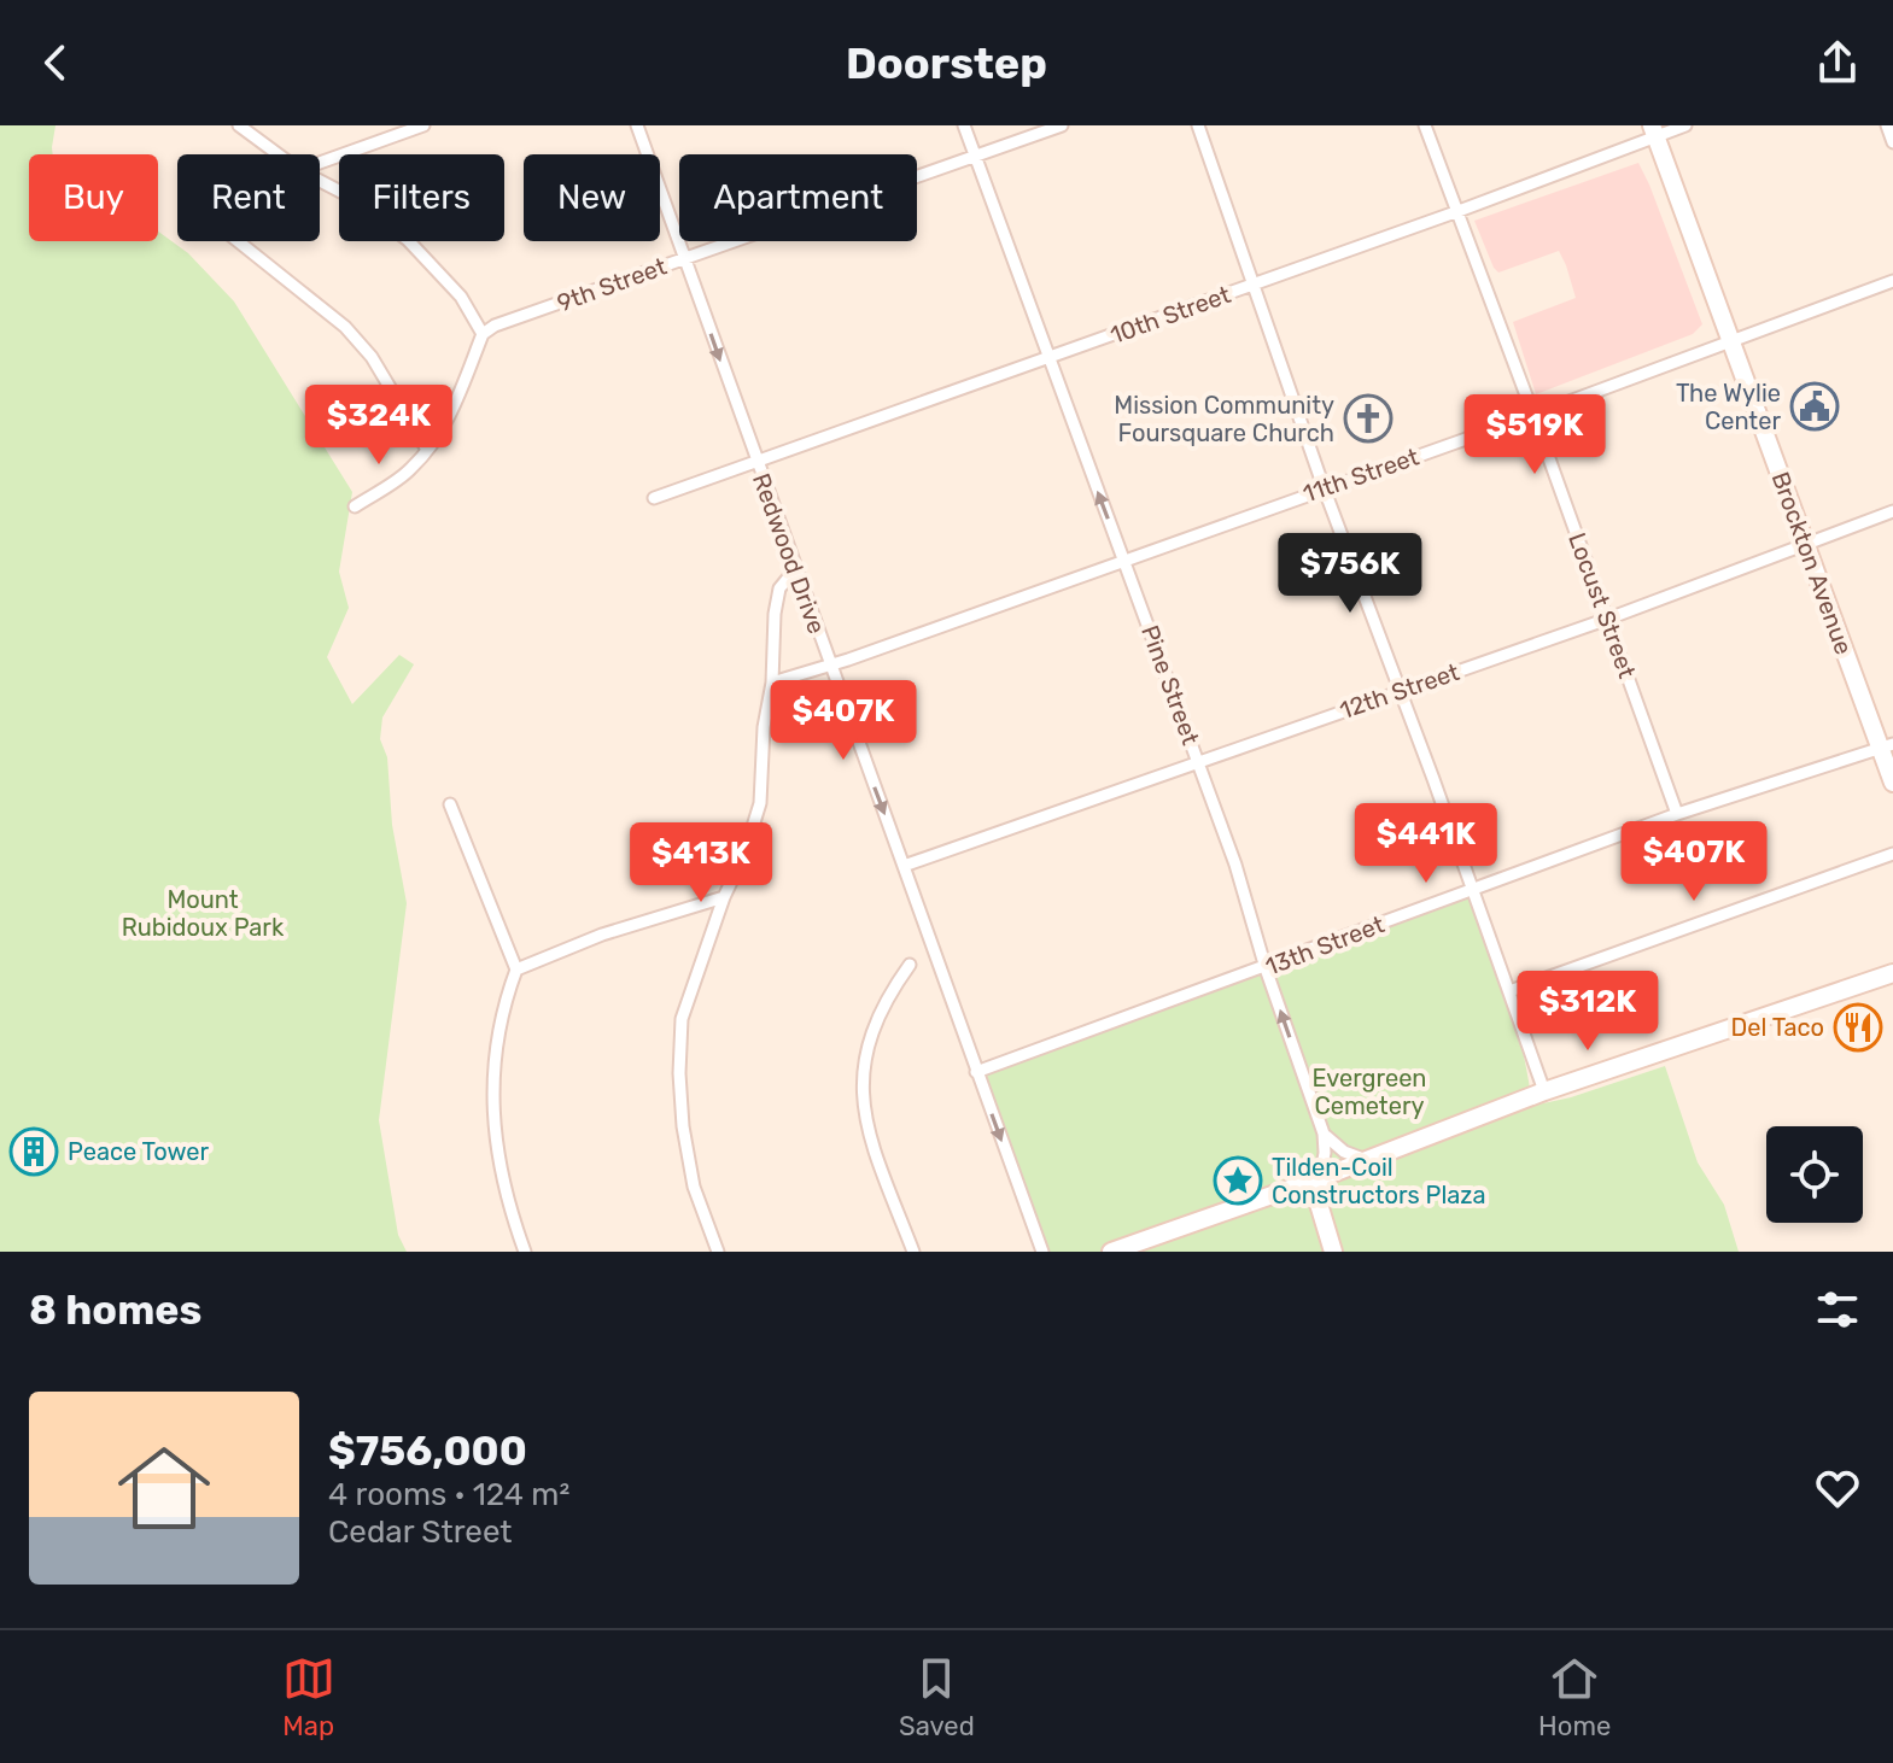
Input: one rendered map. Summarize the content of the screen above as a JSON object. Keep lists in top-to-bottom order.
{
  "streets": {
    "street": [
      "9th Street",
      "10th Street",
      "11th Street",
      "Redwood Drive",
      "Brockton Avenue",
      "Locust Street",
      "Pine Street",
      "12th Street",
      "13th Street"
    ]
  },
  "crossings": [
    ["9th Street", "Redwood Drive"],
    ["9th Street", "Pine Street"],
    ["10th Street", "Redwood Drive"],
    ["10th Street", "Brockton Avenue"],
    ["10th Street", "Locust Street"],
    ["10th Street", "Pine Street"],
    ["11th Street", "Redwood Drive"],
    ["11th Street", "Brockton Avenue"],
    ["11th Street", "Locust Street"],
    ["11th Street", "Pine Street"],
    ["Redwood Drive", "12th Street"],
    ["Redwood Drive", "13th Street"],
    ["Brockton Avenue", "12th Street"],
    ["Brockton Avenue", "13th Street"],
    ["Locust Street", "12th Street"],
    ["Locust Street", "13th Street"],
    ["Pine Street", "12th Street"],
    ["Pine Street", "13th Street"]
  ],
  "one_way": ["Redwood Drive"],
  "parks": ["Mount Rubidoux Park", "Evergreen Cemetery"],
  "places": {
    "public building": ["The Wylie Center"],
    "church": ["Mission Community Foursquare Church"],
    "restaurant": ["Del Taco"],
    "building": ["Peace Tower"],
    "place": ["Tilden-Coil Constructors Plaza"]
  },
  "page": {
    "header": "Doorstep",
    "chip": [
      "Buy",
      "Rent",
      "Filters",
      "New",
      "Apartment"
    ],
    "price": [
      "$324K",
      "$519K",
      "$756K",
      "$407K",
      "$441K",
      "$407K",
      "$413K",
      "$312K"
    ],
    "heading": "8 homes",
    "list": [
      {
        "name": "$756,000",
        "note": "4 rooms · 124 m² · Cedar Street"
      }
    ],
    "tabs": ["Map", "Saved", "Home"]
  }
}
